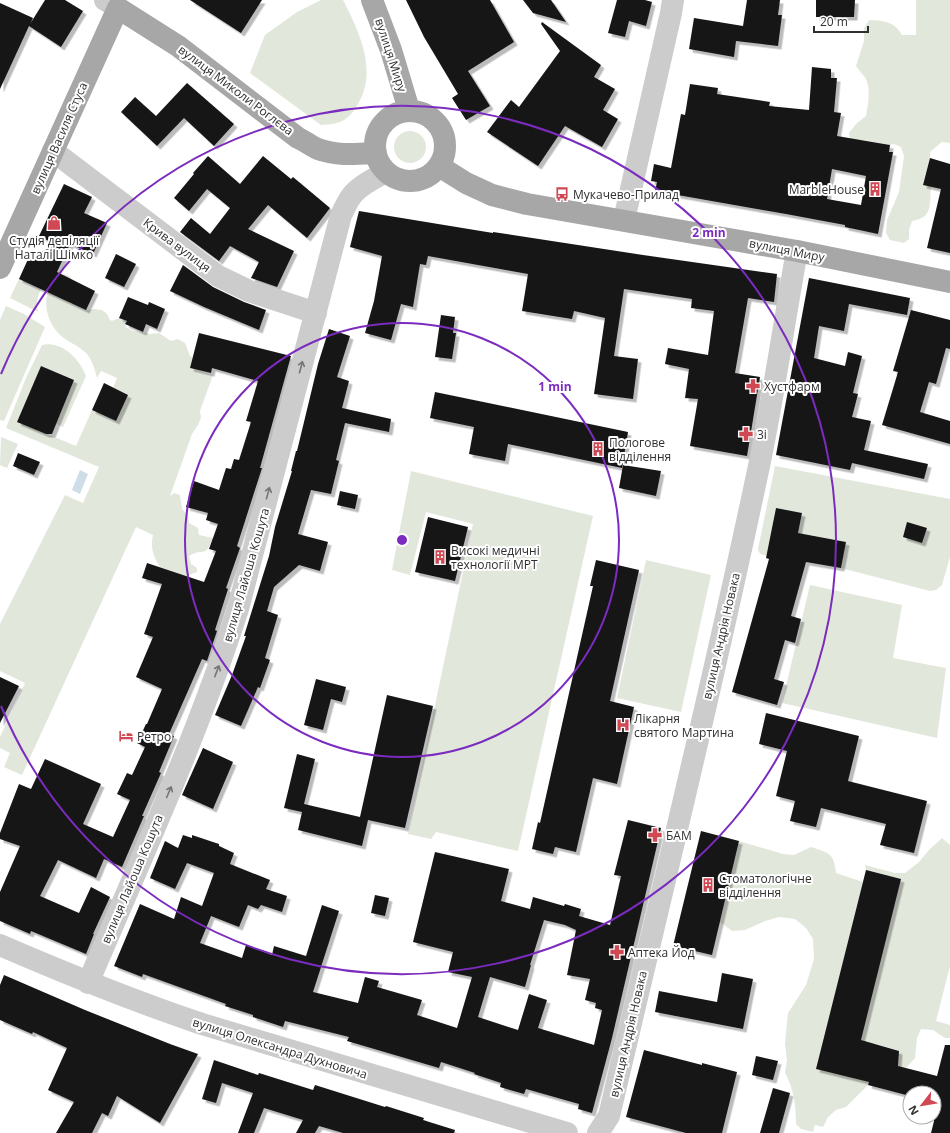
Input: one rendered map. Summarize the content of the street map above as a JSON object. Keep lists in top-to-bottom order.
{
  "streets": {
    "main road": ["вулиця Миру", "вулиця Миколи Роглєва", "вулиця Василя Стуса"],
    "street": [
      "Крива вулиця",
      "вулиця Лайоша Кошута",
      "вулиця Андрія Новака",
      "вулиця Олександра Духновича"
    ]
  },
  "crossings": [
    ["вулиця Миру", "вулиця Миколи Роглєва"],
    ["вулиця Миру", "вулиця Лайоша Кошута"],
    ["вулиця Миру", "вулиця Андрія Новака"],
    ["вулиця Миколи Роглєва", "вулиця Василя Стуса"],
    ["вулиця Миколи Роглєва", "вулиця Лайоша Кошута"],
    ["вулиця Василя Стуса", "Крива вулиця"],
    ["Крива вулиця", "вулиця Лайоша Кошута"],
    ["вулиця Лайоша Кошута", "вулиця Олександра Духновича"]
  ],
  "one_way": ["вулиця Лайоша Кошута"],
  "places": {
    "building": [
      "MarbleHouse",
      "Пологове відділення",
      "Високі медичні технології МРТ",
      "Стоматологічне відділення"
    ],
    "bus stop": ["Мукачево-Прилад"],
    "shop": ["Студія депіляції Наталі Шімко"],
    "pharmacy": [
      "Хустфарм",
      "3і",
      "БАМ",
      "Аптека Йод"
    ],
    "hospital": ["Лікарня святого Мартина"],
    "hotel": ["Ретро"]
  },
  "scale_bar": "20 m",
  "north": "bottom left",
  "rings": ["2 min", "1 min"]
}
